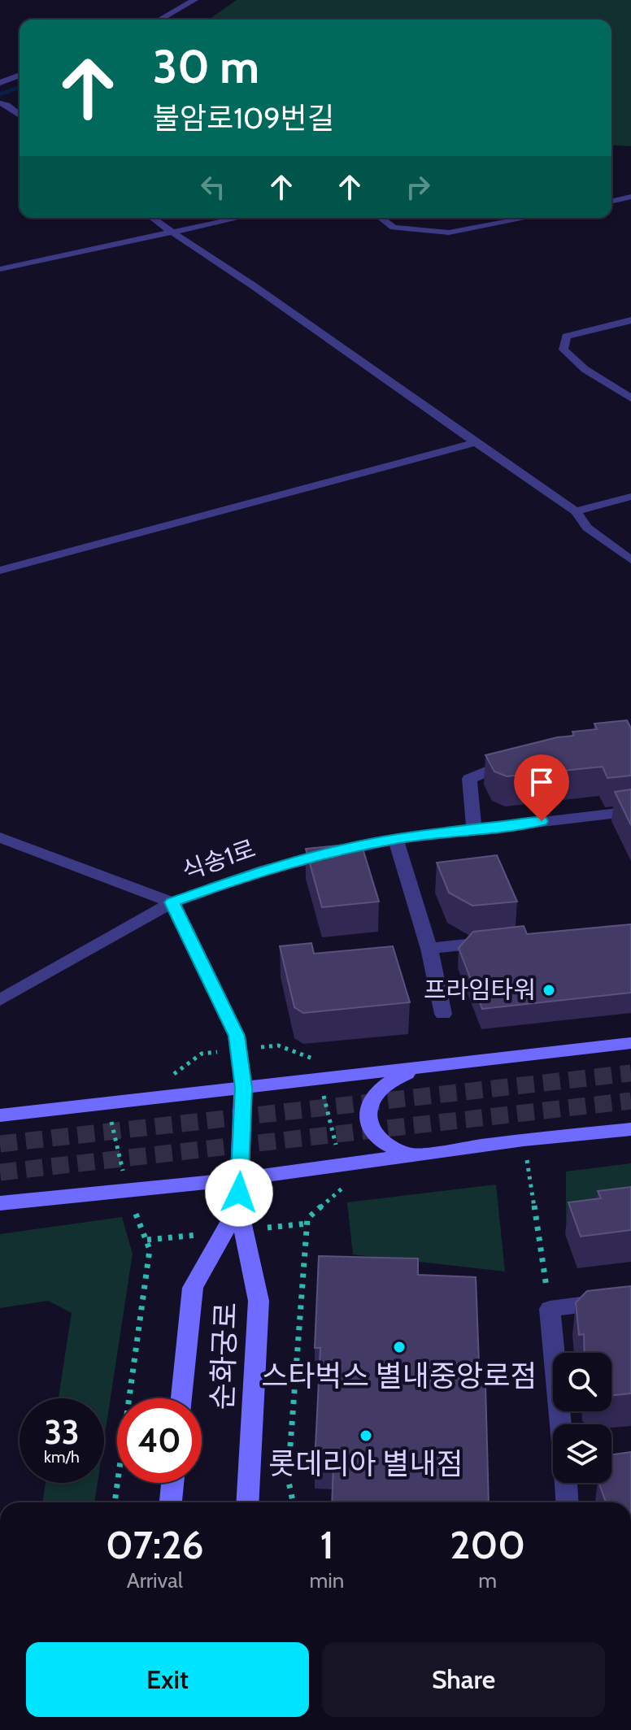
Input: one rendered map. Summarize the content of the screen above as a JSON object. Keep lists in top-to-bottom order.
{
  "streets": {
    "street": ["식송1로", "순화궁로"]
  },
  "places": ["프라임타워", "스타벅스 별내중앙로점", "롯데리아 별내점"],
  "page": {
    "turn": ["30 m", "불암로109번길"],
    "speed": "33 km/h",
    "limit": "40",
    "eta": [
      "07:26",
      "Arrival",
      "1",
      "min",
      "200",
      "m"
    ],
    "buttons": ["Exit", "Share"]
  }
}
